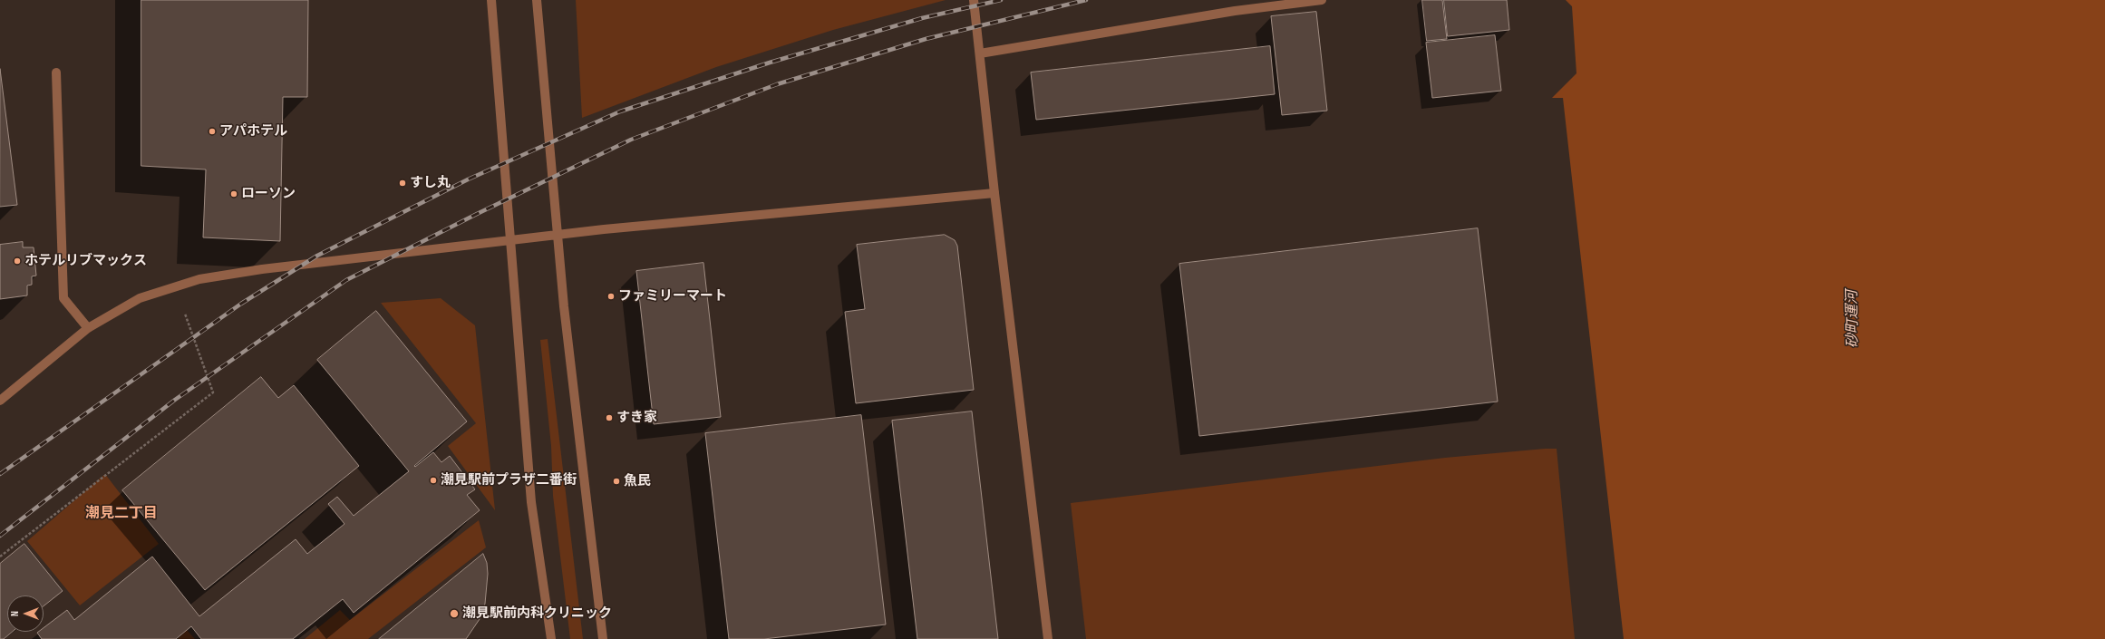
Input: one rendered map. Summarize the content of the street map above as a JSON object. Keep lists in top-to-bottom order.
{
  "districts": ["潮見二丁目"],
  "water": ["砂町運河"],
  "places": [
    "アパホテル",
    "すし丸",
    "ローソン",
    "ホテルリブマックス",
    "ファミリーマート",
    "すき家",
    "潮見駅前プラザ二番街",
    "魚民",
    "潮見駅前内科クリニック"
  ],
  "north": "left"
}
